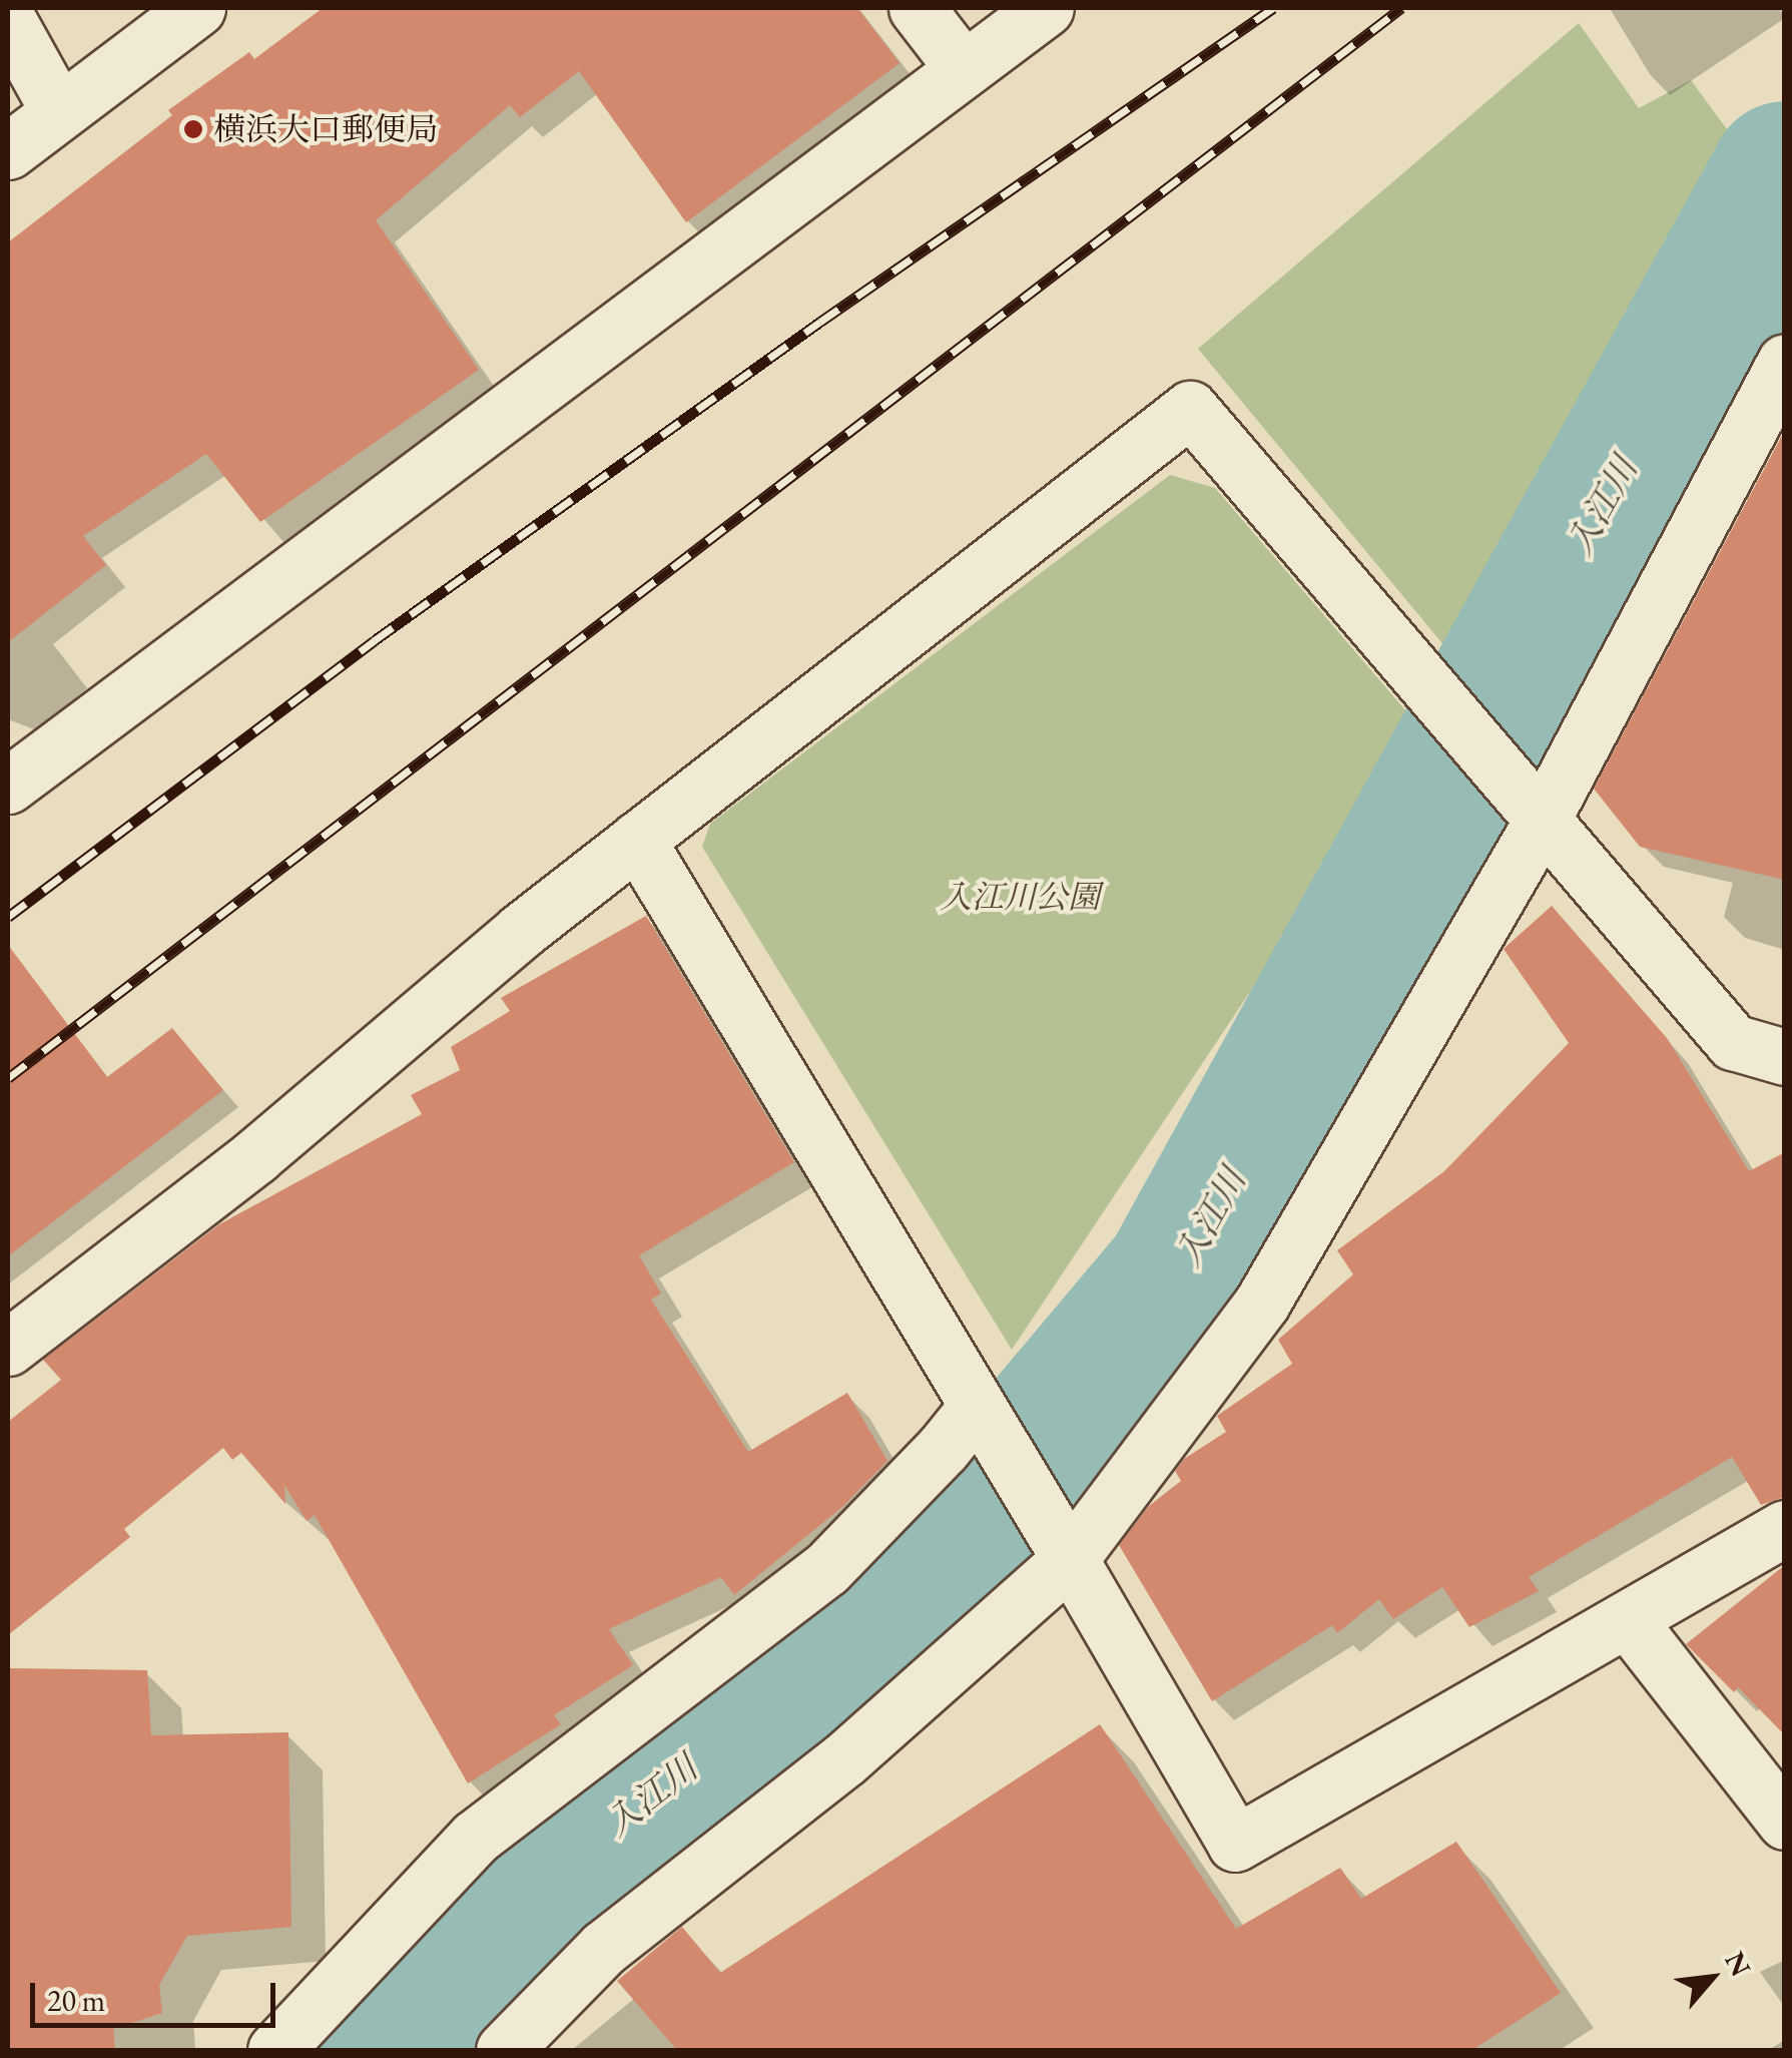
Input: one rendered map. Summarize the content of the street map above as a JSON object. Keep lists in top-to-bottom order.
{
  "water": ["入江川"],
  "parks": ["入江川公園"],
  "places": ["横浜大口郵便局"],
  "scale_bar": "20 m",
  "north": "top right"
}
